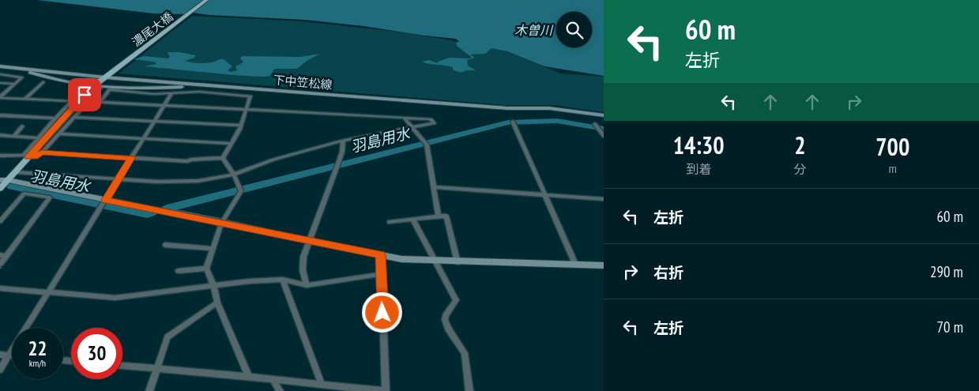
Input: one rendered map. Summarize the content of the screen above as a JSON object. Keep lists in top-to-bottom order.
{
  "streets": {
    "main road": ["濃尾大橋", "下中笠松線"]
  },
  "crossings": [
    ["濃尾大橋", "下中笠松線"]
  ],
  "water": ["木曽川", "羽島用水"],
  "page": {
    "turn": ["60 m", "左折"],
    "eta": [
      "14:30",
      "到着",
      "2",
      "分",
      "700",
      "m"
    ],
    "list": [
      {
        "name": "左折",
        "value": "60 m"
      },
      {
        "name": "右折",
        "value": "290 m"
      },
      {
        "name": "左折",
        "value": "70 m"
      }
    ],
    "speed": "22 km/h",
    "limit": "30"
  }
}
